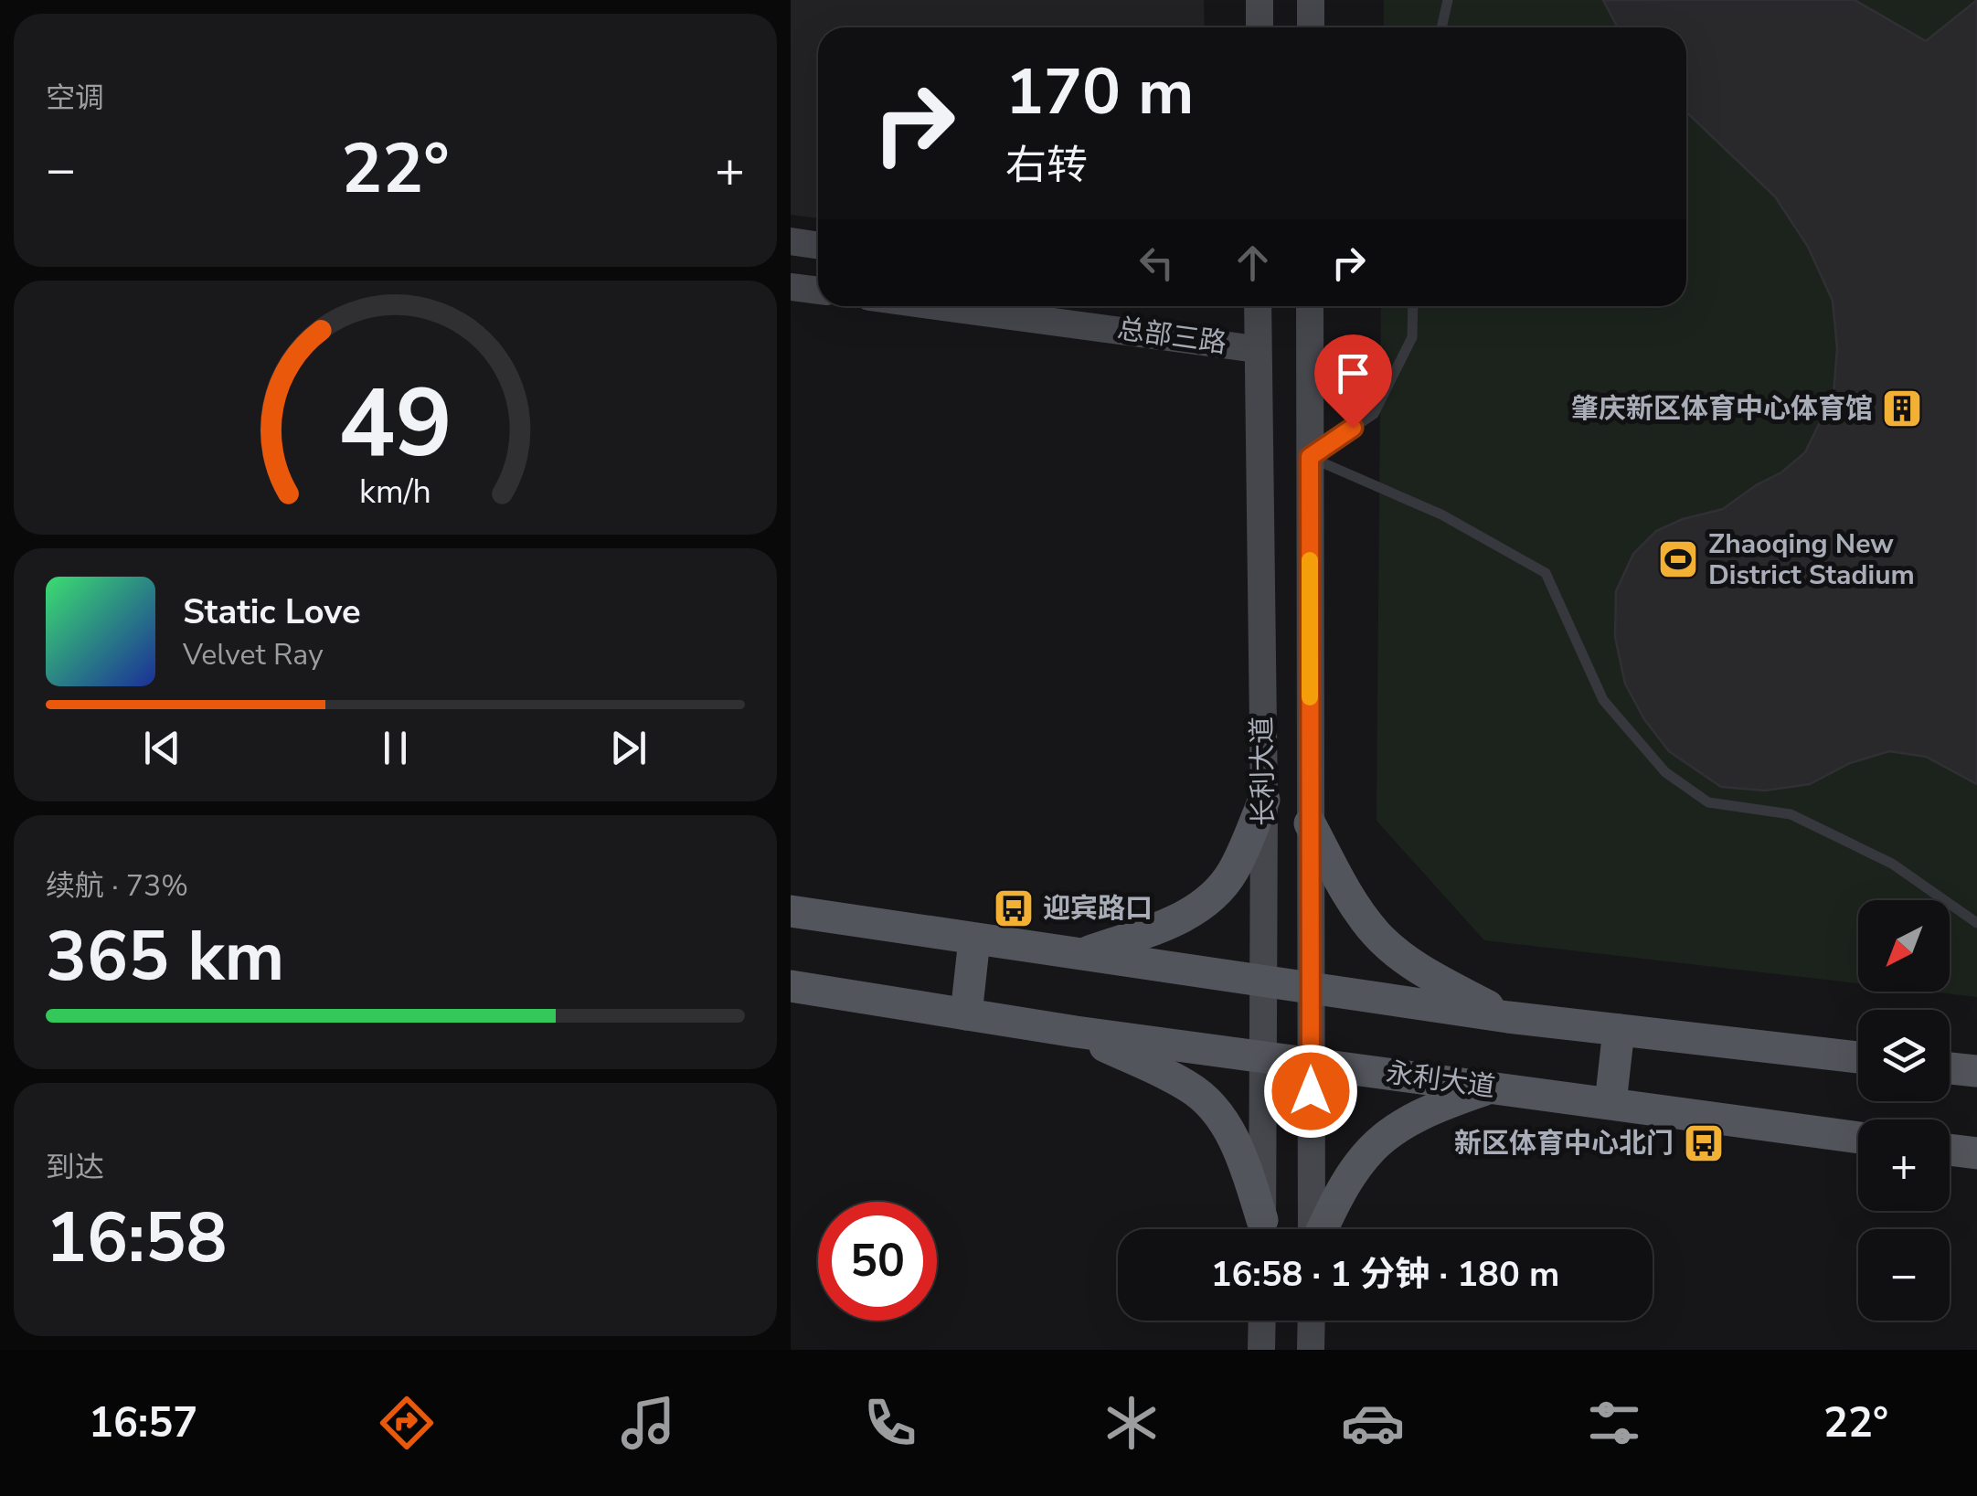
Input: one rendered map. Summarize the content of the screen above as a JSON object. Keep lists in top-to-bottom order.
{
  "streets": {
    "main road": ["总部三路", "长利大道", "永利大道"]
  },
  "crossings": [
    ["总部三路", "长利大道"],
    ["长利大道", "永利大道"]
  ],
  "places": {
    "building": ["肇庆新区体育中心体育馆"],
    "sports": ["Zhaoqing New District Stadium"],
    "bus stop": ["迎宾路口", "新区体育中心北门"]
  },
  "north": "bottom left",
  "page": {
    "tile": [
      "空调",
      ["续航 · 73%", "365 km"],
      ["到达", "16:58"]
    ],
    "turn": ["170 m", "右转"],
    "heat": ["−", "22°", "+"],
    "song": ["Static Love", "Velvet Ray"],
    "map_buttons": ["+", "−"],
    "limit": "50",
    "trip": "16:58 · 1 分钟 · 180 m",
    "tabs": ["16:57", "22°"],
    "gauge": ["49", "km/h"]
  }
}
